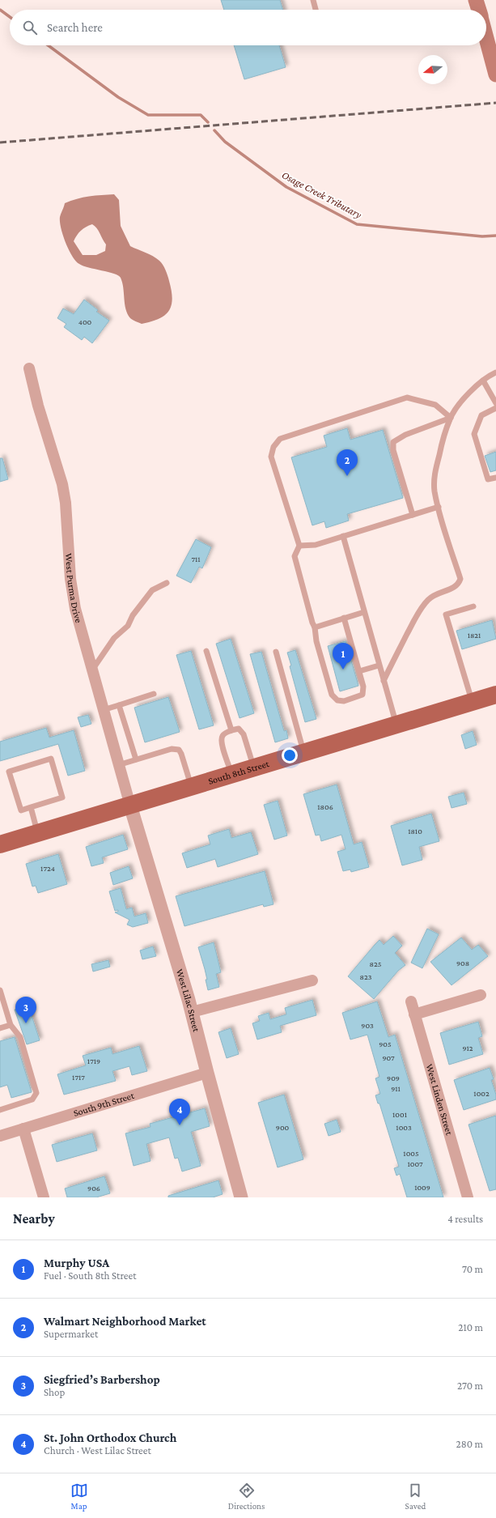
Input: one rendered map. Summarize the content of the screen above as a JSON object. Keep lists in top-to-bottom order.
{
  "streets": {
    "main road": ["South 8th Street"],
    "street": [
      "West Purma Drive",
      "West Lilac Street",
      "West Linden Street",
      "South 9th Street"
    ]
  },
  "crossings": [
    ["West Purma Drive", "South 8th Street"],
    ["West Purma Drive", "West Lilac Street"],
    ["South 8th Street", "West Lilac Street"],
    ["West Lilac Street", "South 9th Street"]
  ],
  "water": ["Osage Creek Tributary"],
  "house_numbers": [
    "400",
    "711",
    "1821",
    "1806",
    "1810",
    "1724",
    "908",
    "825",
    "823",
    "903",
    "905",
    "912",
    "907",
    "1719",
    "1717",
    "909",
    "911",
    "1002",
    "1001",
    "900",
    "1003",
    "1005",
    "1007",
    "1009",
    "906"
  ],
  "north": "left",
  "page": {
    "search": "Search here",
    "pins": [
      "2",
      "1",
      "3",
      "4"
    ],
    "heading": ["Nearby", "4 results"],
    "list": [
      {
        "mark": "1",
        "name": "Murphy USA",
        "note": "Fuel · South 8th Street",
        "value": "70 m"
      },
      {
        "mark": "2",
        "name": "Walmart Neighborhood Market",
        "note": "Supermarket",
        "value": "210 m"
      },
      {
        "mark": "3",
        "name": "Siegfried’s Barbershop",
        "note": "Shop",
        "value": "270 m"
      },
      {
        "mark": "4",
        "name": "St. John Orthodox Church",
        "note": "Church · West Lilac Street",
        "value": "280 m"
      }
    ],
    "nav": ["Map", "Directions", "Saved"]
  }
}
